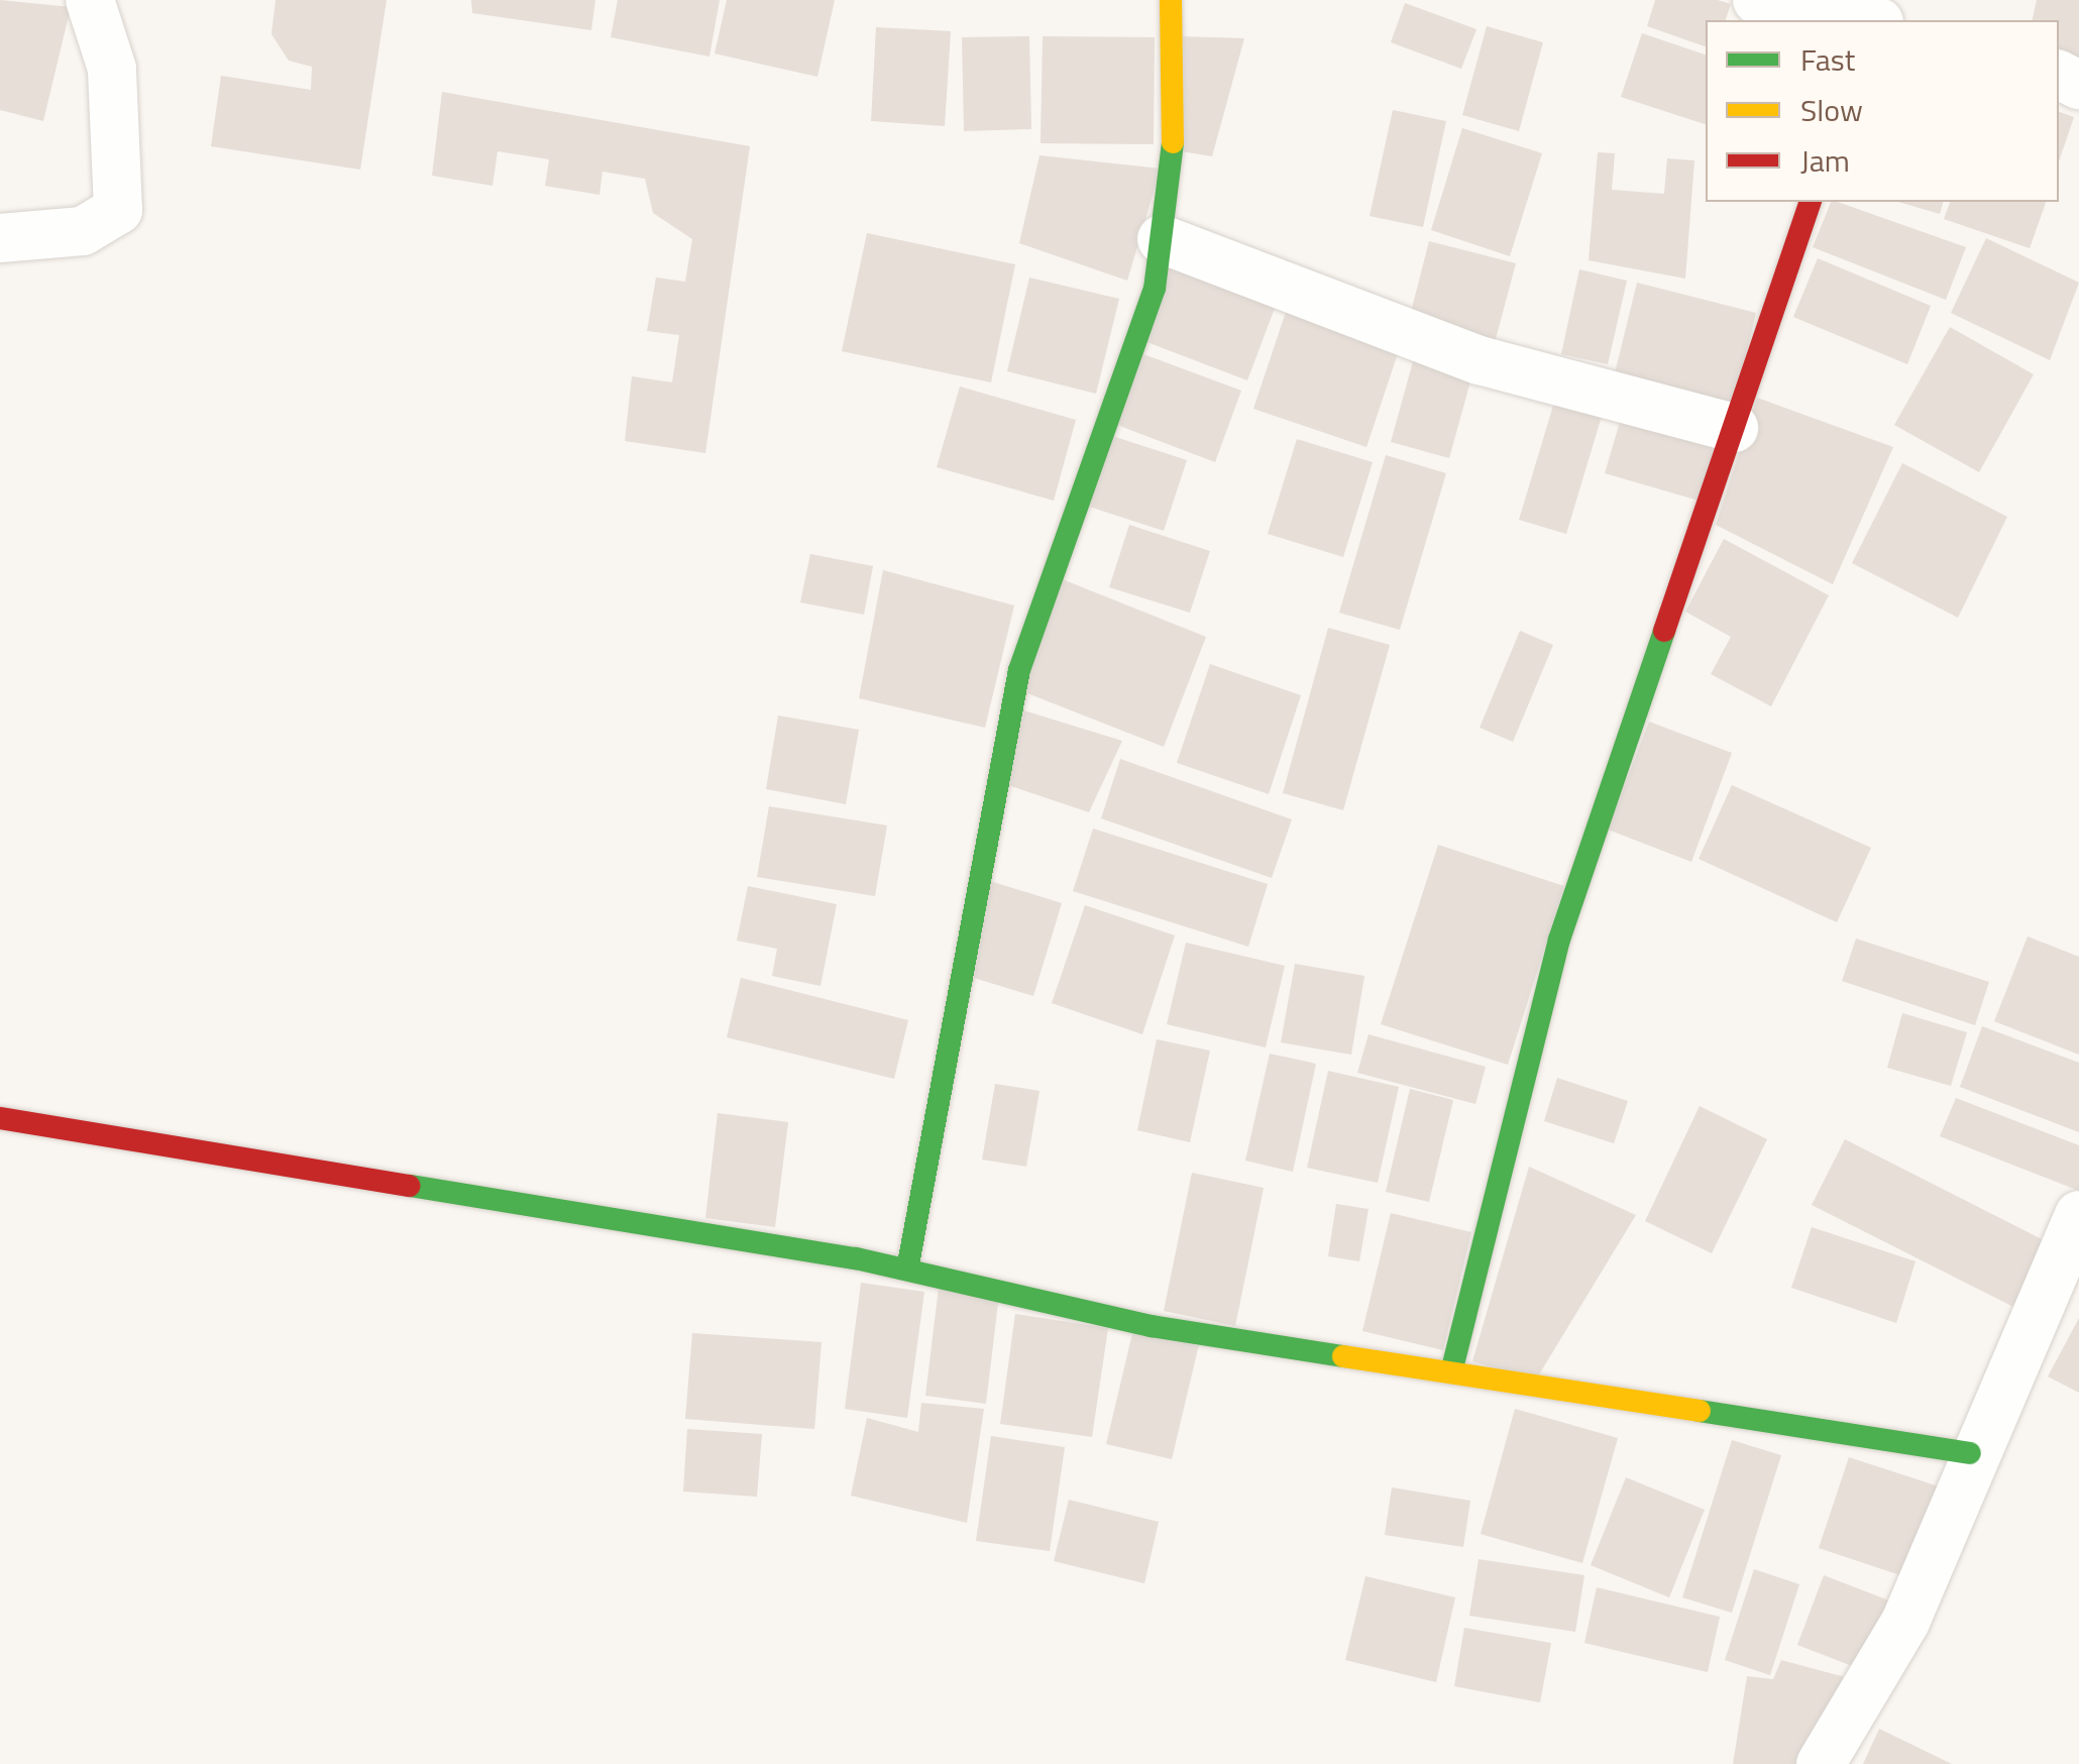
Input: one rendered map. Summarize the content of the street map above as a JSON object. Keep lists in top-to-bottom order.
{
  "legend": ["Fast", "Slow", "Jam"]
}
